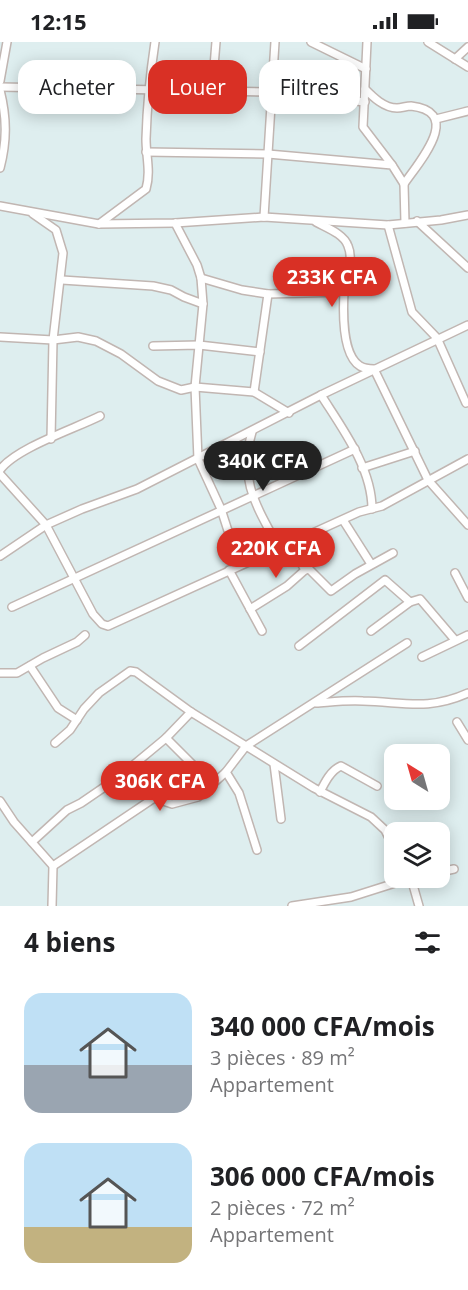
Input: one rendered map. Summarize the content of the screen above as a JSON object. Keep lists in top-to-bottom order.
{
  "north": "top left",
  "page": {
    "status": "12:15",
    "chip": ["Acheter", "Louer", "Filtres"],
    "price": [
      "233K CFA",
      "340K CFA",
      "220K CFA",
      "306K CFA"
    ],
    "heading": "4 biens",
    "list": [
      {
        "name": "340 000 CFA/mois",
        "note": "3 pièces · 89 m² · Appartement"
      },
      {
        "name": "306 000 CFA/mois",
        "note": "2 pièces · 72 m² · Appartement"
      }
    ]
  }
}
